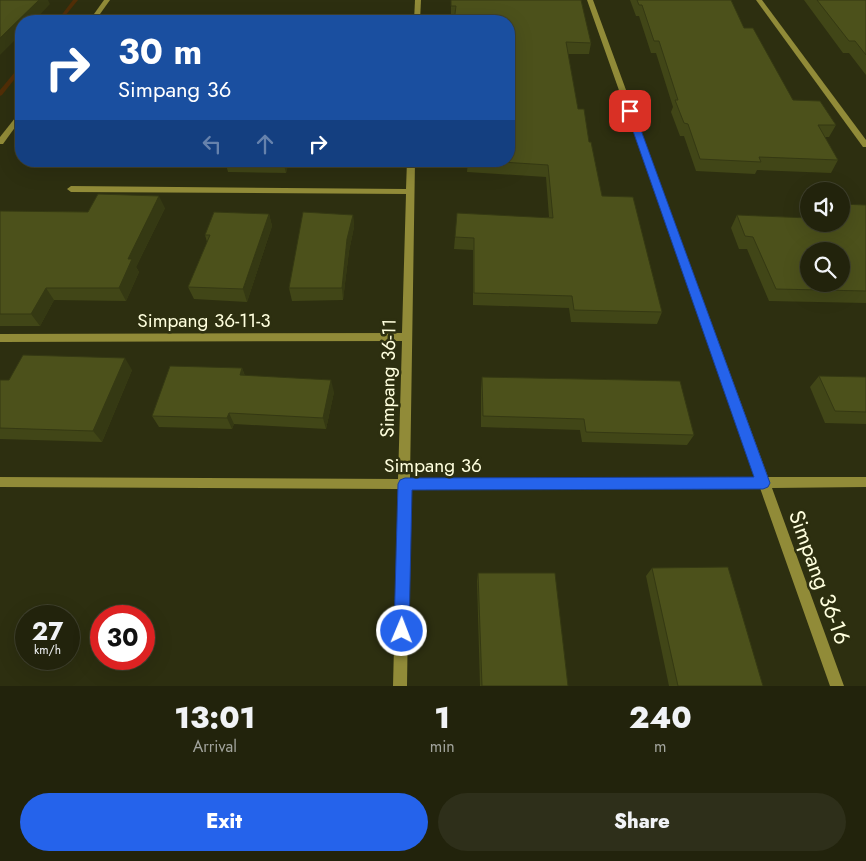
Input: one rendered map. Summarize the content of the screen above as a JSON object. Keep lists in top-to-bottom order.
{
  "streets": {
    "street": [
      "Simpang 36-11-3",
      "Simpang 36-11",
      "Simpang 36",
      "Simpang 36-16"
    ]
  },
  "crossings": [
    ["Simpang 36-11-3", "Simpang 36-11"],
    ["Simpang 36-11", "Simpang 36"],
    ["Simpang 36", "Simpang 36-16"]
  ],
  "page": {
    "turn": ["30 m", "Simpang 36"],
    "speed": "27 km/h",
    "limit": "30",
    "eta": [
      "13:01",
      "Arrival",
      "1",
      "min",
      "240",
      "m"
    ],
    "buttons": ["Exit", "Share"]
  }
}
